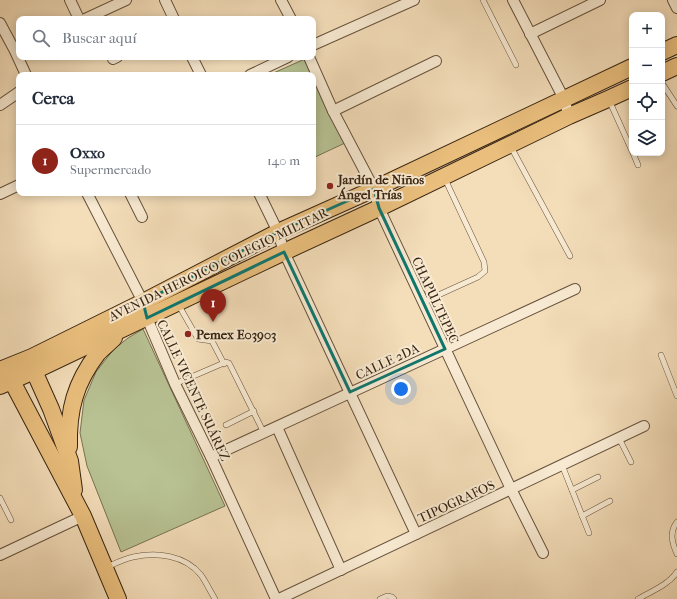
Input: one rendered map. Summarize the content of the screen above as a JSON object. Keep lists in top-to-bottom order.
{
  "streets": {
    "main road": ["AVENIDA HEROICO COLEGIO MILITAR"],
    "street": [
      "CHAPULTEPEC",
      "CALLE 2DA",
      "CALLE VICENTE SUÁREZ",
      "TIPOGRAFOS"
    ]
  },
  "crossings": [
    ["AVENIDA HEROICO COLEGIO MILITAR", "CHAPULTEPEC"],
    ["AVENIDA HEROICO COLEGIO MILITAR", "CALLE VICENTE SUÁREZ"],
    ["CHAPULTEPEC", "CALLE 2DA"],
    ["CHAPULTEPEC", "TIPOGRAFOS"],
    ["CALLE 2DA", "CALLE VICENTE SUÁREZ"]
  ],
  "places": ["Jardín de Niños Ángel Trías", "Pemex E03903"],
  "page": {
    "map_buttons": ["+", "−"],
    "search": "Buscar aquí",
    "heading": "Cerca",
    "list": [
      {
        "mark": "1",
        "name": "Oxxo",
        "note": "Supermercado",
        "value": "140 m"
      }
    ],
    "pins": "1"
  }
}
